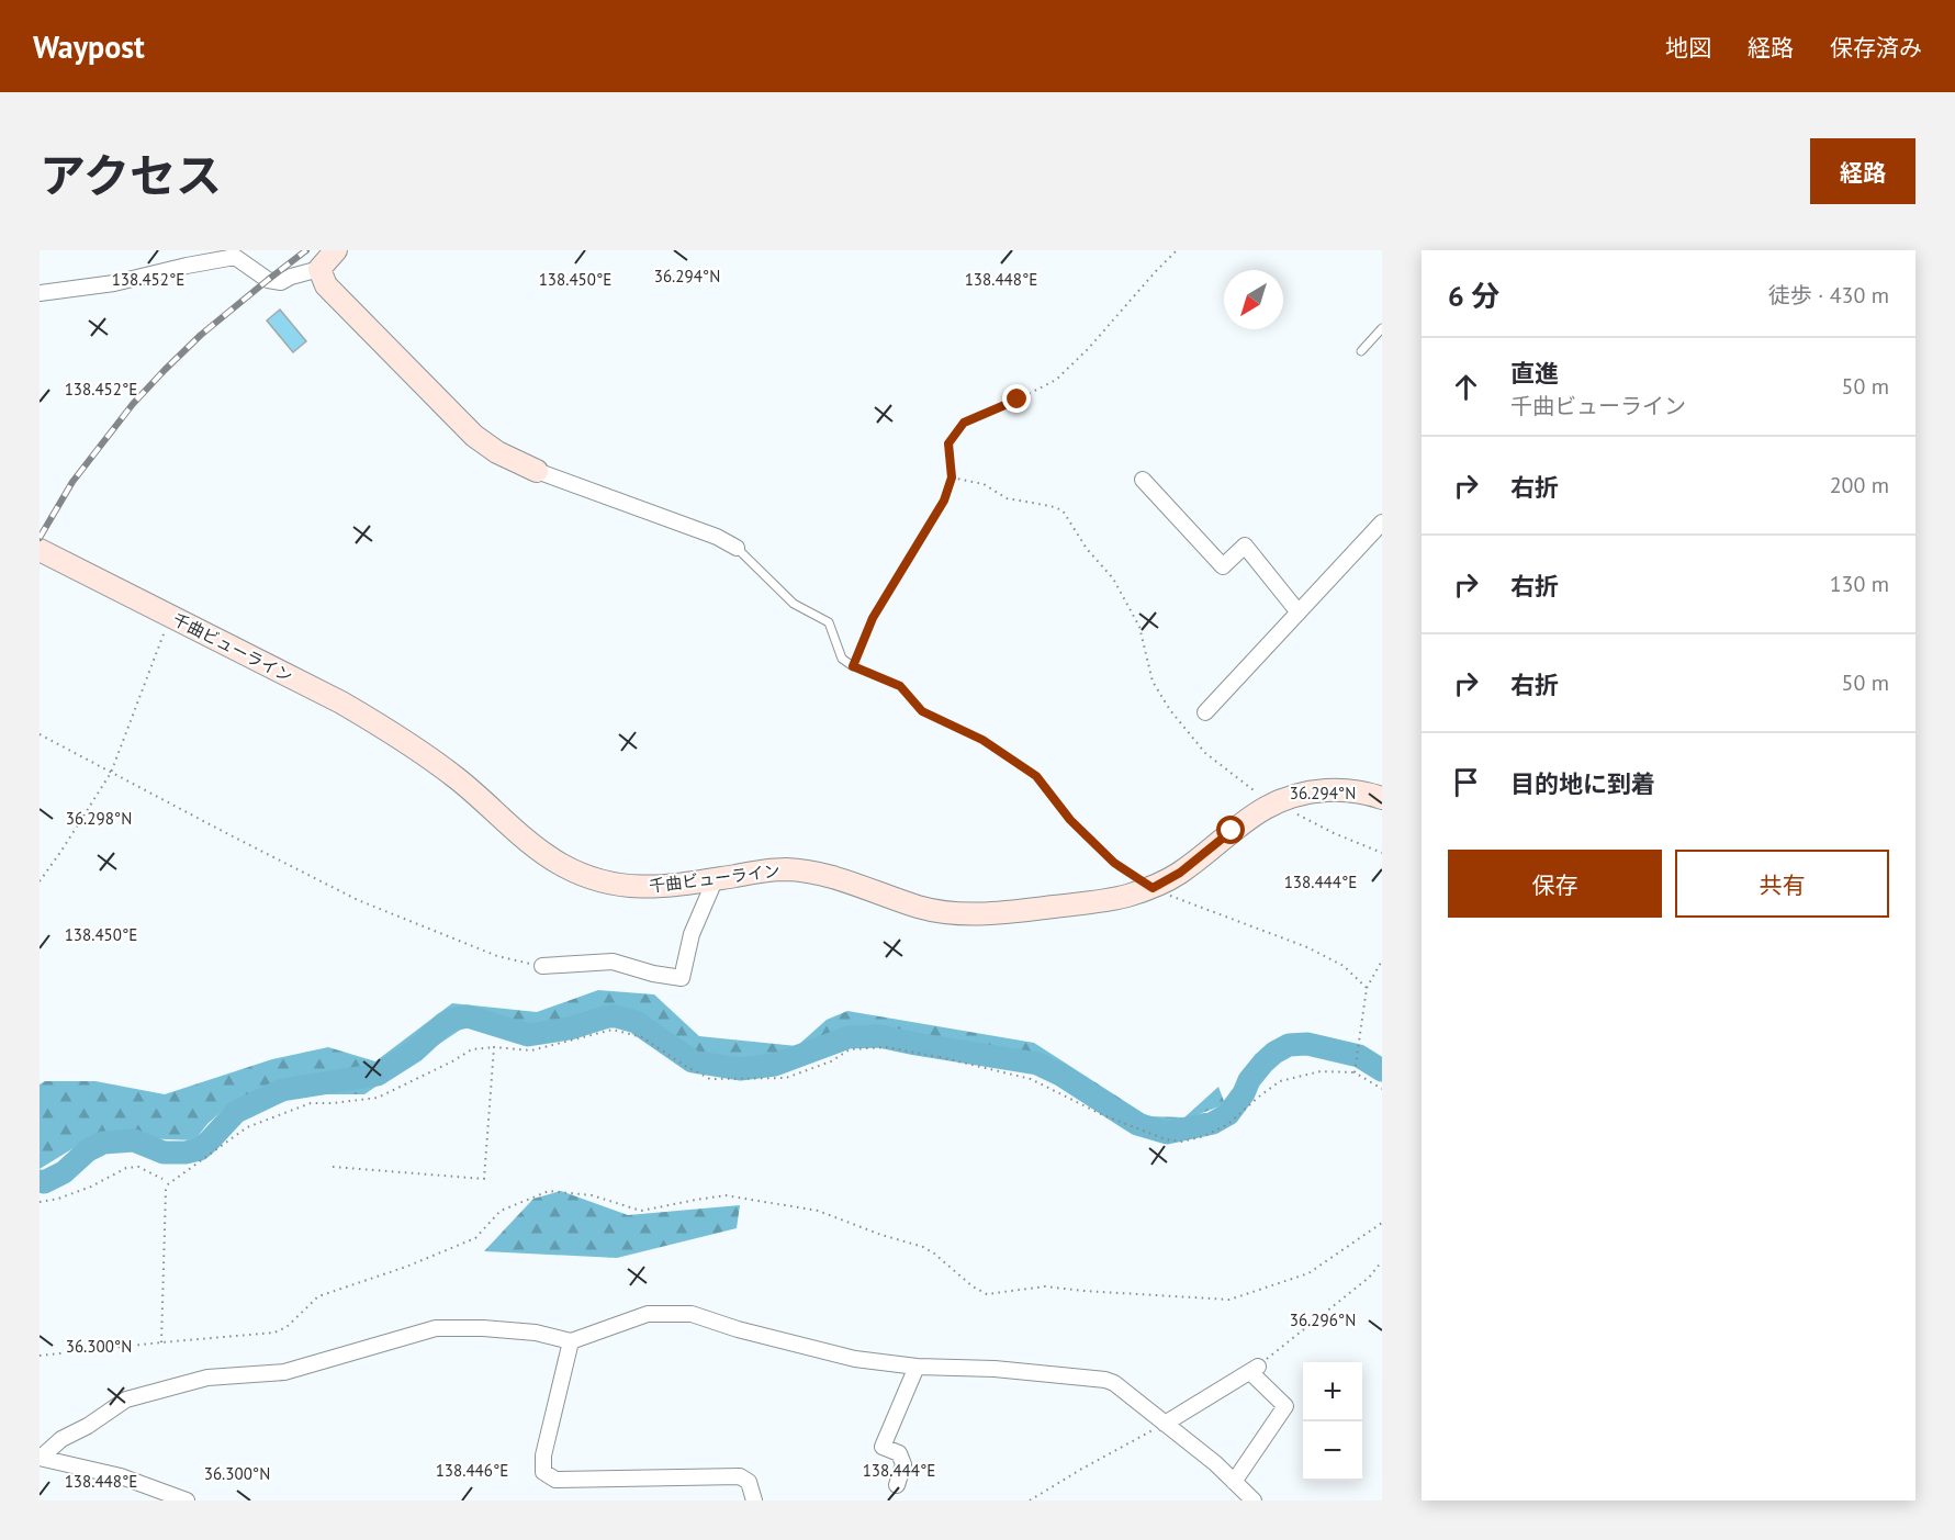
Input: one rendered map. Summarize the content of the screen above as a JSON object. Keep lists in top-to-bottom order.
{
  "streets": {
    "street": ["千曲ビューライン"]
  },
  "north": "bottom left",
  "page": {
    "header": "Waypost",
    "nav": ["地図", "経路", "保存済み"],
    "title": "アクセス",
    "buttons": [
      "経路",
      ["保存", "共有"]
    ],
    "heading": ["6 分", "徒歩 · 430 m"],
    "list": [
      ["直進", "千曲ビューライン", "50 m"],
      ["右折", "200 m"],
      ["右折", "130 m"],
      ["右折", "50 m"],
      "目的地に到着"
    ],
    "map_buttons": ["+", "−"]
  },
  "coordinates": [
    "36.294°N",
    "138.452°E",
    "138.450°E",
    "138.448°E",
    "36.298°N",
    "138.444°E",
    "36.296°N",
    "36.300°N",
    "138.446°E"
  ]
}
